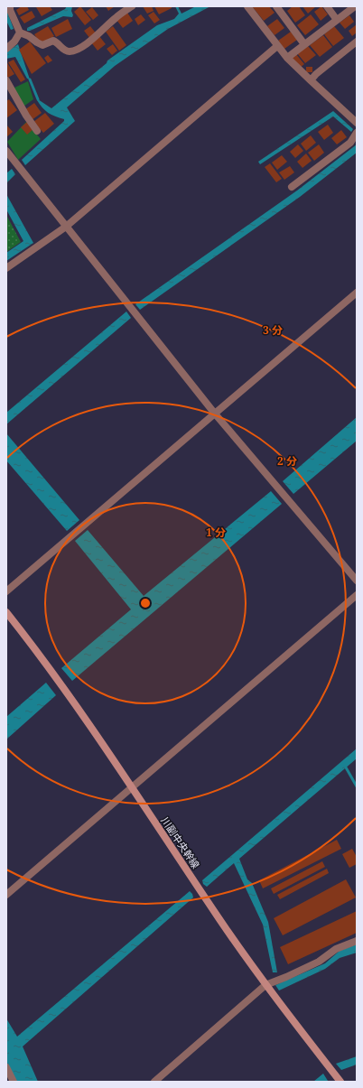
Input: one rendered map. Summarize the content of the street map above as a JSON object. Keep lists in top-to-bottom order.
{
  "streets": {
    "street": ["川副中央幹線"]
  },
  "rings": ["3 分", "2 分", "1 分"]
}
